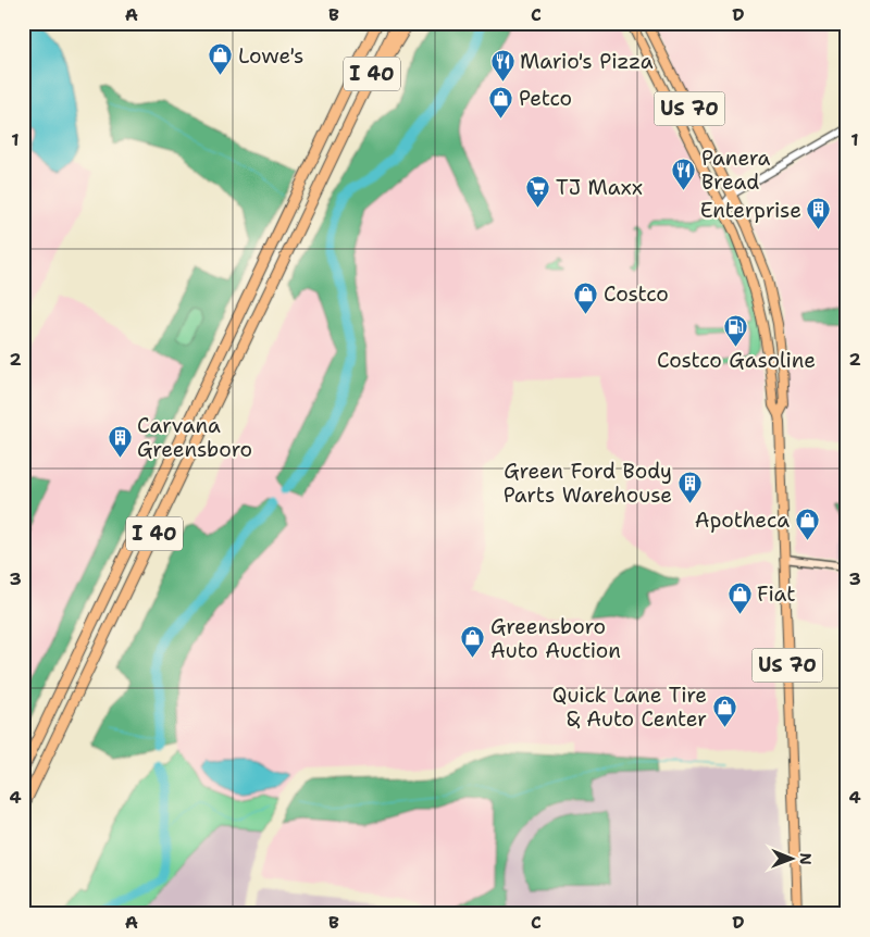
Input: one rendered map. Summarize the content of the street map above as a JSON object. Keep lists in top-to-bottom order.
{
  "streets": {
    "highway": ["I 40", "US 70"]
  },
  "places": {
    "shop": [
      "Lowe's",
      "Petco",
      "Costco",
      "Apotheca",
      "Fiat",
      "Greensboro Auto Auction",
      "Quick Lane Tire & Auto Center"
    ],
    "restaurant": ["Mario's Pizza", "Panera Bread"],
    "supermarket": ["TJ Maxx"],
    "building": ["Enterprise", "Carvana Greensboro", "Green Ford Body Parts Warehouse"],
    "fuel station": ["Costco Gasoline"]
  },
  "north": "right",
  "grid": {
    "columns": [
      "A",
      "B",
      "C",
      "D"
    ],
    "rows": [
      "1",
      "2",
      "3",
      "4"
    ]
  }
}
